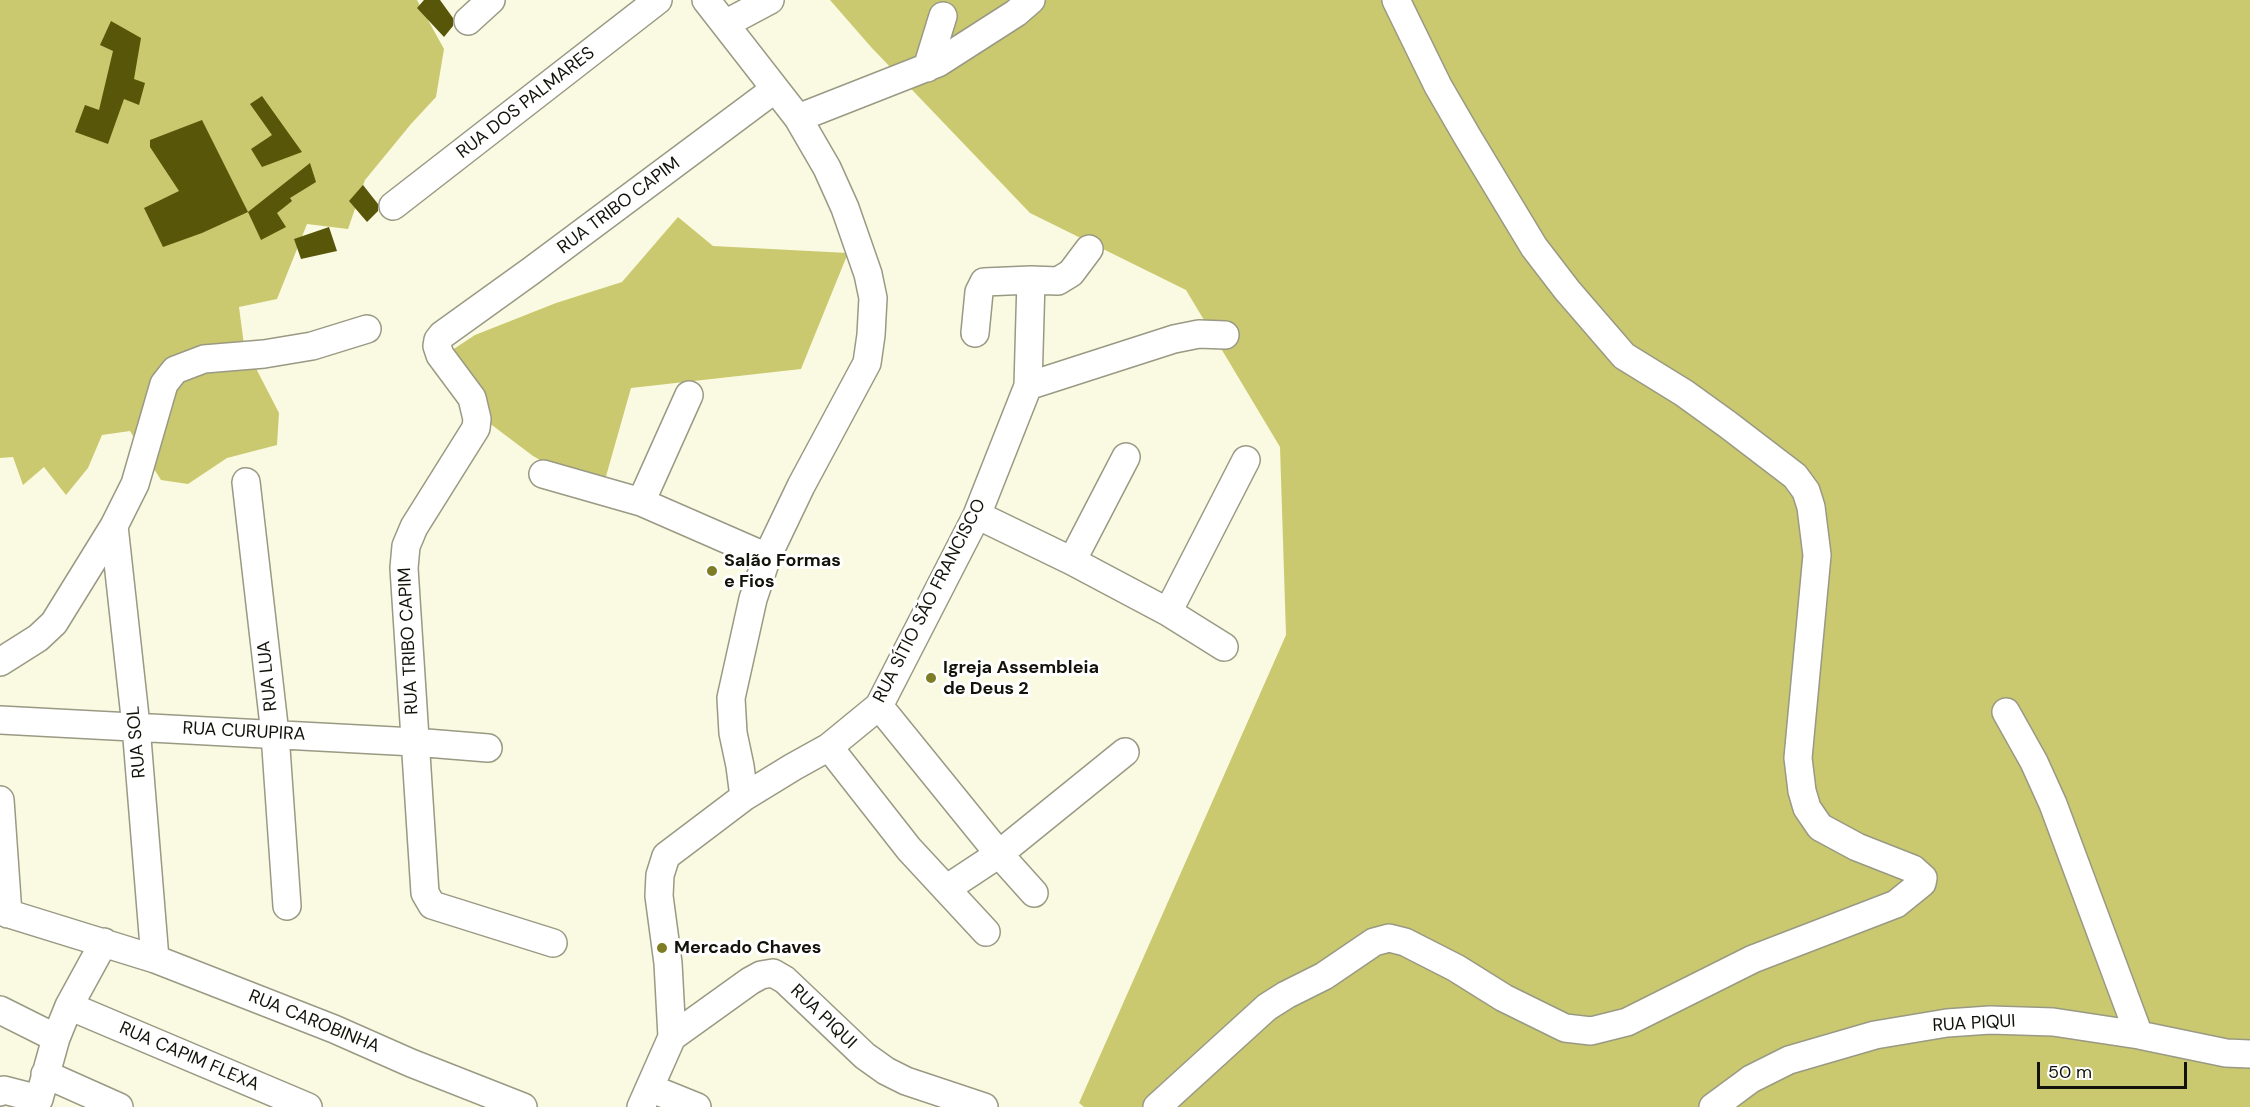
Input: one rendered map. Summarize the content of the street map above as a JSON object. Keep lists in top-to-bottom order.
{
  "streets": {
    "street": [
      "RUA DOS PALMARES",
      "RUA TRIBO CAPIM",
      "RUA SÍTIO SÃO FRANCISCO",
      "RUA LUA",
      "RUA CURUPIRA",
      "RUA SOL",
      "RUA PIQUI",
      "RUA CAROBINHA",
      "RUA CAPIM FLEXA"
    ]
  },
  "crossings": [
    ["RUA TRIBO CAPIM", "RUA CURUPIRA"],
    ["RUA SÍTIO SÃO FRANCISCO", "RUA PIQUI"],
    ["RUA LUA", "RUA CURUPIRA"],
    ["RUA CURUPIRA", "RUA SOL"],
    ["RUA SOL", "RUA CAROBINHA"]
  ],
  "places": ["Salão Formas e Fios", "Igreja Assembleia de Deus 2", "Mercado Chaves"],
  "scale_bar": "50 m"
}
